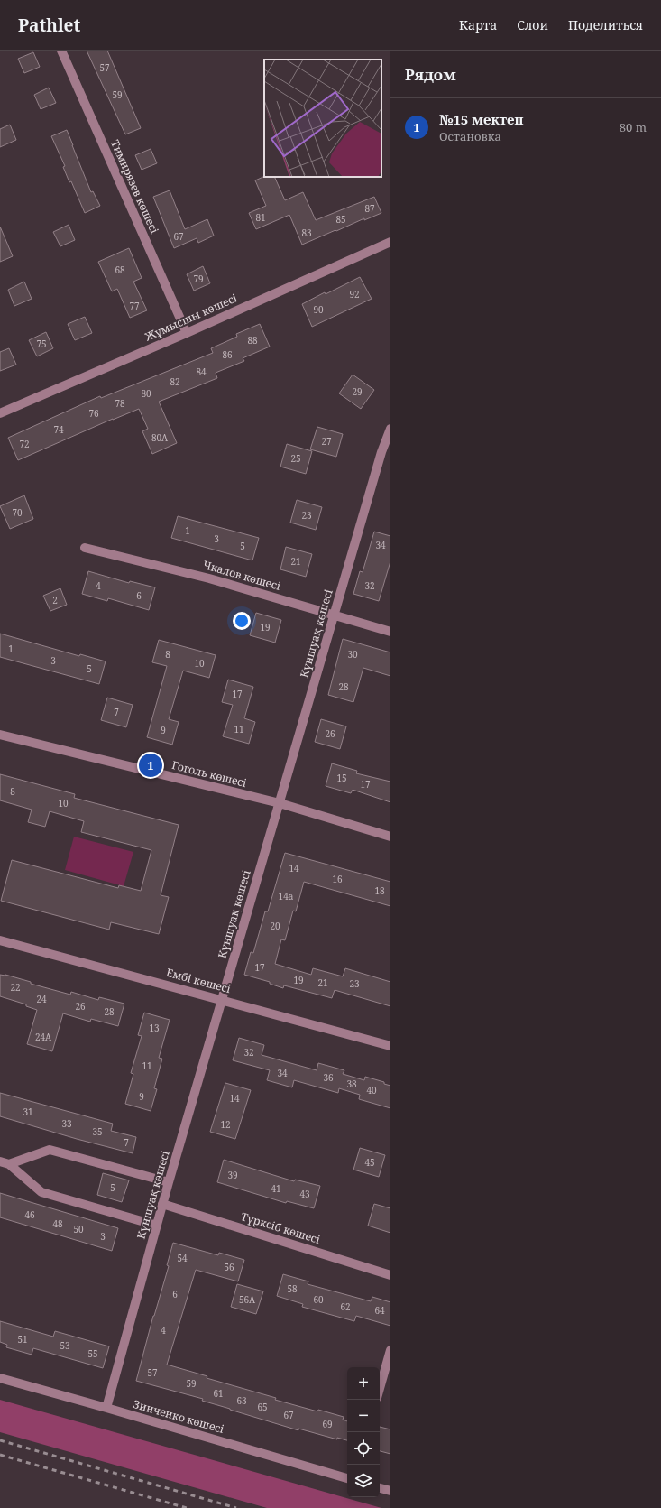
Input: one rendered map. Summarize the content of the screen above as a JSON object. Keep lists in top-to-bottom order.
{
  "streets": {
    "street": [
      "Тимирязев көшесі",
      "Жұмысшы көшесі",
      "Чкалов көшесі",
      "Күншуақ көшесі",
      "Гоголь көшесі",
      "Ембі көшесі",
      "Түрксіб көшесі",
      "Зинченко көшесі"
    ]
  },
  "crossings": [
    ["Тимирязев көшесі", "Жұмысшы көшесі"],
    ["Чкалов көшесі", "Күншуақ көшесі"],
    ["Күншуақ көшесі", "Гоголь көшесі"],
    ["Күншуақ көшесі", "Ембі көшесі"],
    ["Күншуақ көшесі", "Түрксіб көшесі"],
    ["Күншуақ көшесі", "Зинченко көшесі"]
  ],
  "house_numbers": [
    "57",
    "59",
    "87",
    "81",
    "85",
    "83",
    "67",
    "68",
    "79",
    "92",
    "77",
    "90",
    "88",
    "75",
    "86",
    "84",
    "82",
    "29",
    "80",
    "78",
    "76",
    "74",
    "80А",
    "27",
    "72",
    "25",
    "70",
    "23",
    "1",
    "3",
    "34",
    "5",
    "21",
    "4",
    "32",
    "6",
    "2",
    "19",
    "1",
    "8",
    "30",
    "3",
    "10",
    "5",
    "28",
    "17",
    "7",
    "11",
    "9",
    "26",
    "15",
    "17",
    "8",
    "10",
    "14",
    "16",
    "18",
    "14а",
    "20",
    "17",
    "19",
    "21",
    "23",
    "22",
    "24",
    "26",
    "28",
    "13",
    "24А",
    "32",
    "11",
    "34",
    "36",
    "38",
    "40",
    "9",
    "14",
    "31",
    "33",
    "12",
    "35",
    "7",
    "45",
    "39",
    "5",
    "41",
    "43",
    "46",
    "48",
    "50",
    "3",
    "54",
    "56",
    "58",
    "6",
    "56А",
    "60",
    "62",
    "64",
    "4",
    "51",
    "53",
    "55",
    "57",
    "59",
    "61",
    "63",
    "65",
    "67",
    "69"
  ],
  "page": {
    "header": "Pathlet",
    "nav": ["Карта", "Слои", "Поделиться"],
    "heading": "Рядом",
    "list": [
      {
        "mark": "1",
        "name": "№15 мектеп",
        "note": "Остановка",
        "value": "80 m"
      }
    ],
    "pins": "1",
    "map_buttons": ["+", "−"]
  }
}
